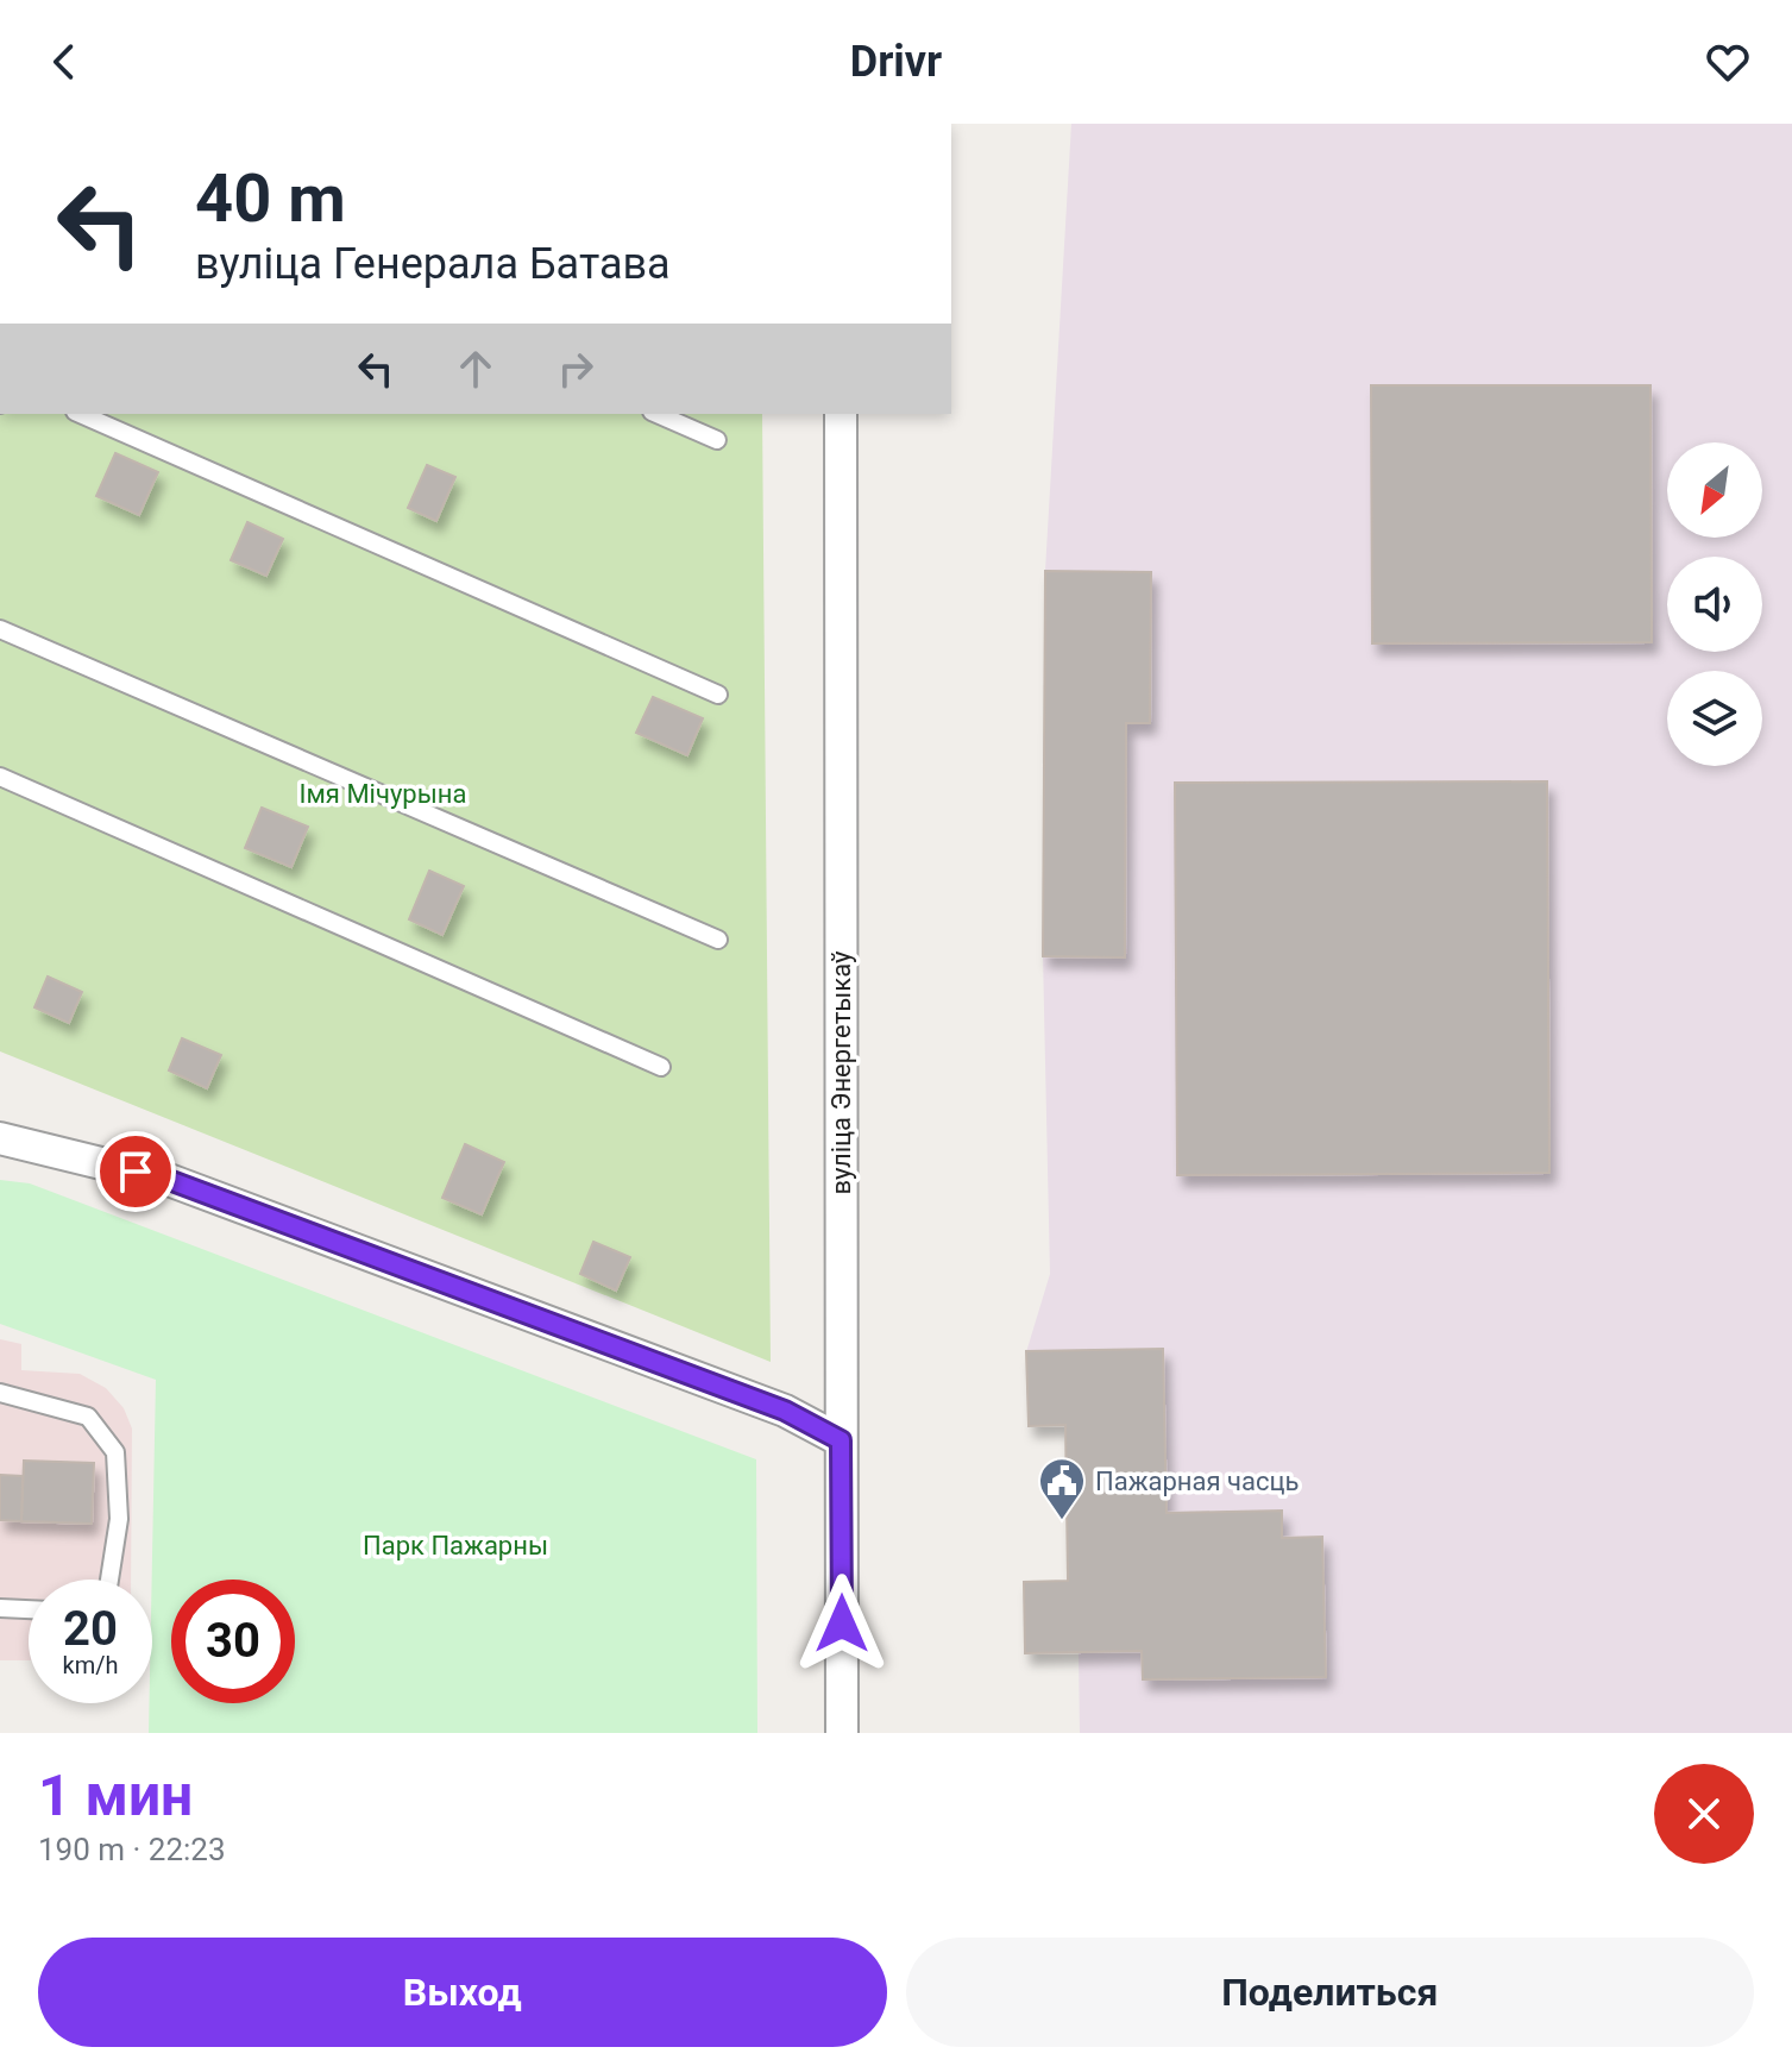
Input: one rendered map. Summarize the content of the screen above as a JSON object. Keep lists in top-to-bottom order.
{
  "streets": {
    "street": ["вуліца Энергетыкаў"]
  },
  "parks": ["Імя Мічурына", "Парк Пажарны"],
  "places": {
    "public building": ["Пажарная часць"]
  },
  "north": "bottom left",
  "page": {
    "header": "Drivr",
    "turn": ["40 m", "вуліца Генерала Батава"],
    "speed": "20 km/h",
    "limit": "30",
    "heading": ["1 мин", "190 m · 22:23"],
    "buttons": ["Выход", "Поделиться"]
  }
}
